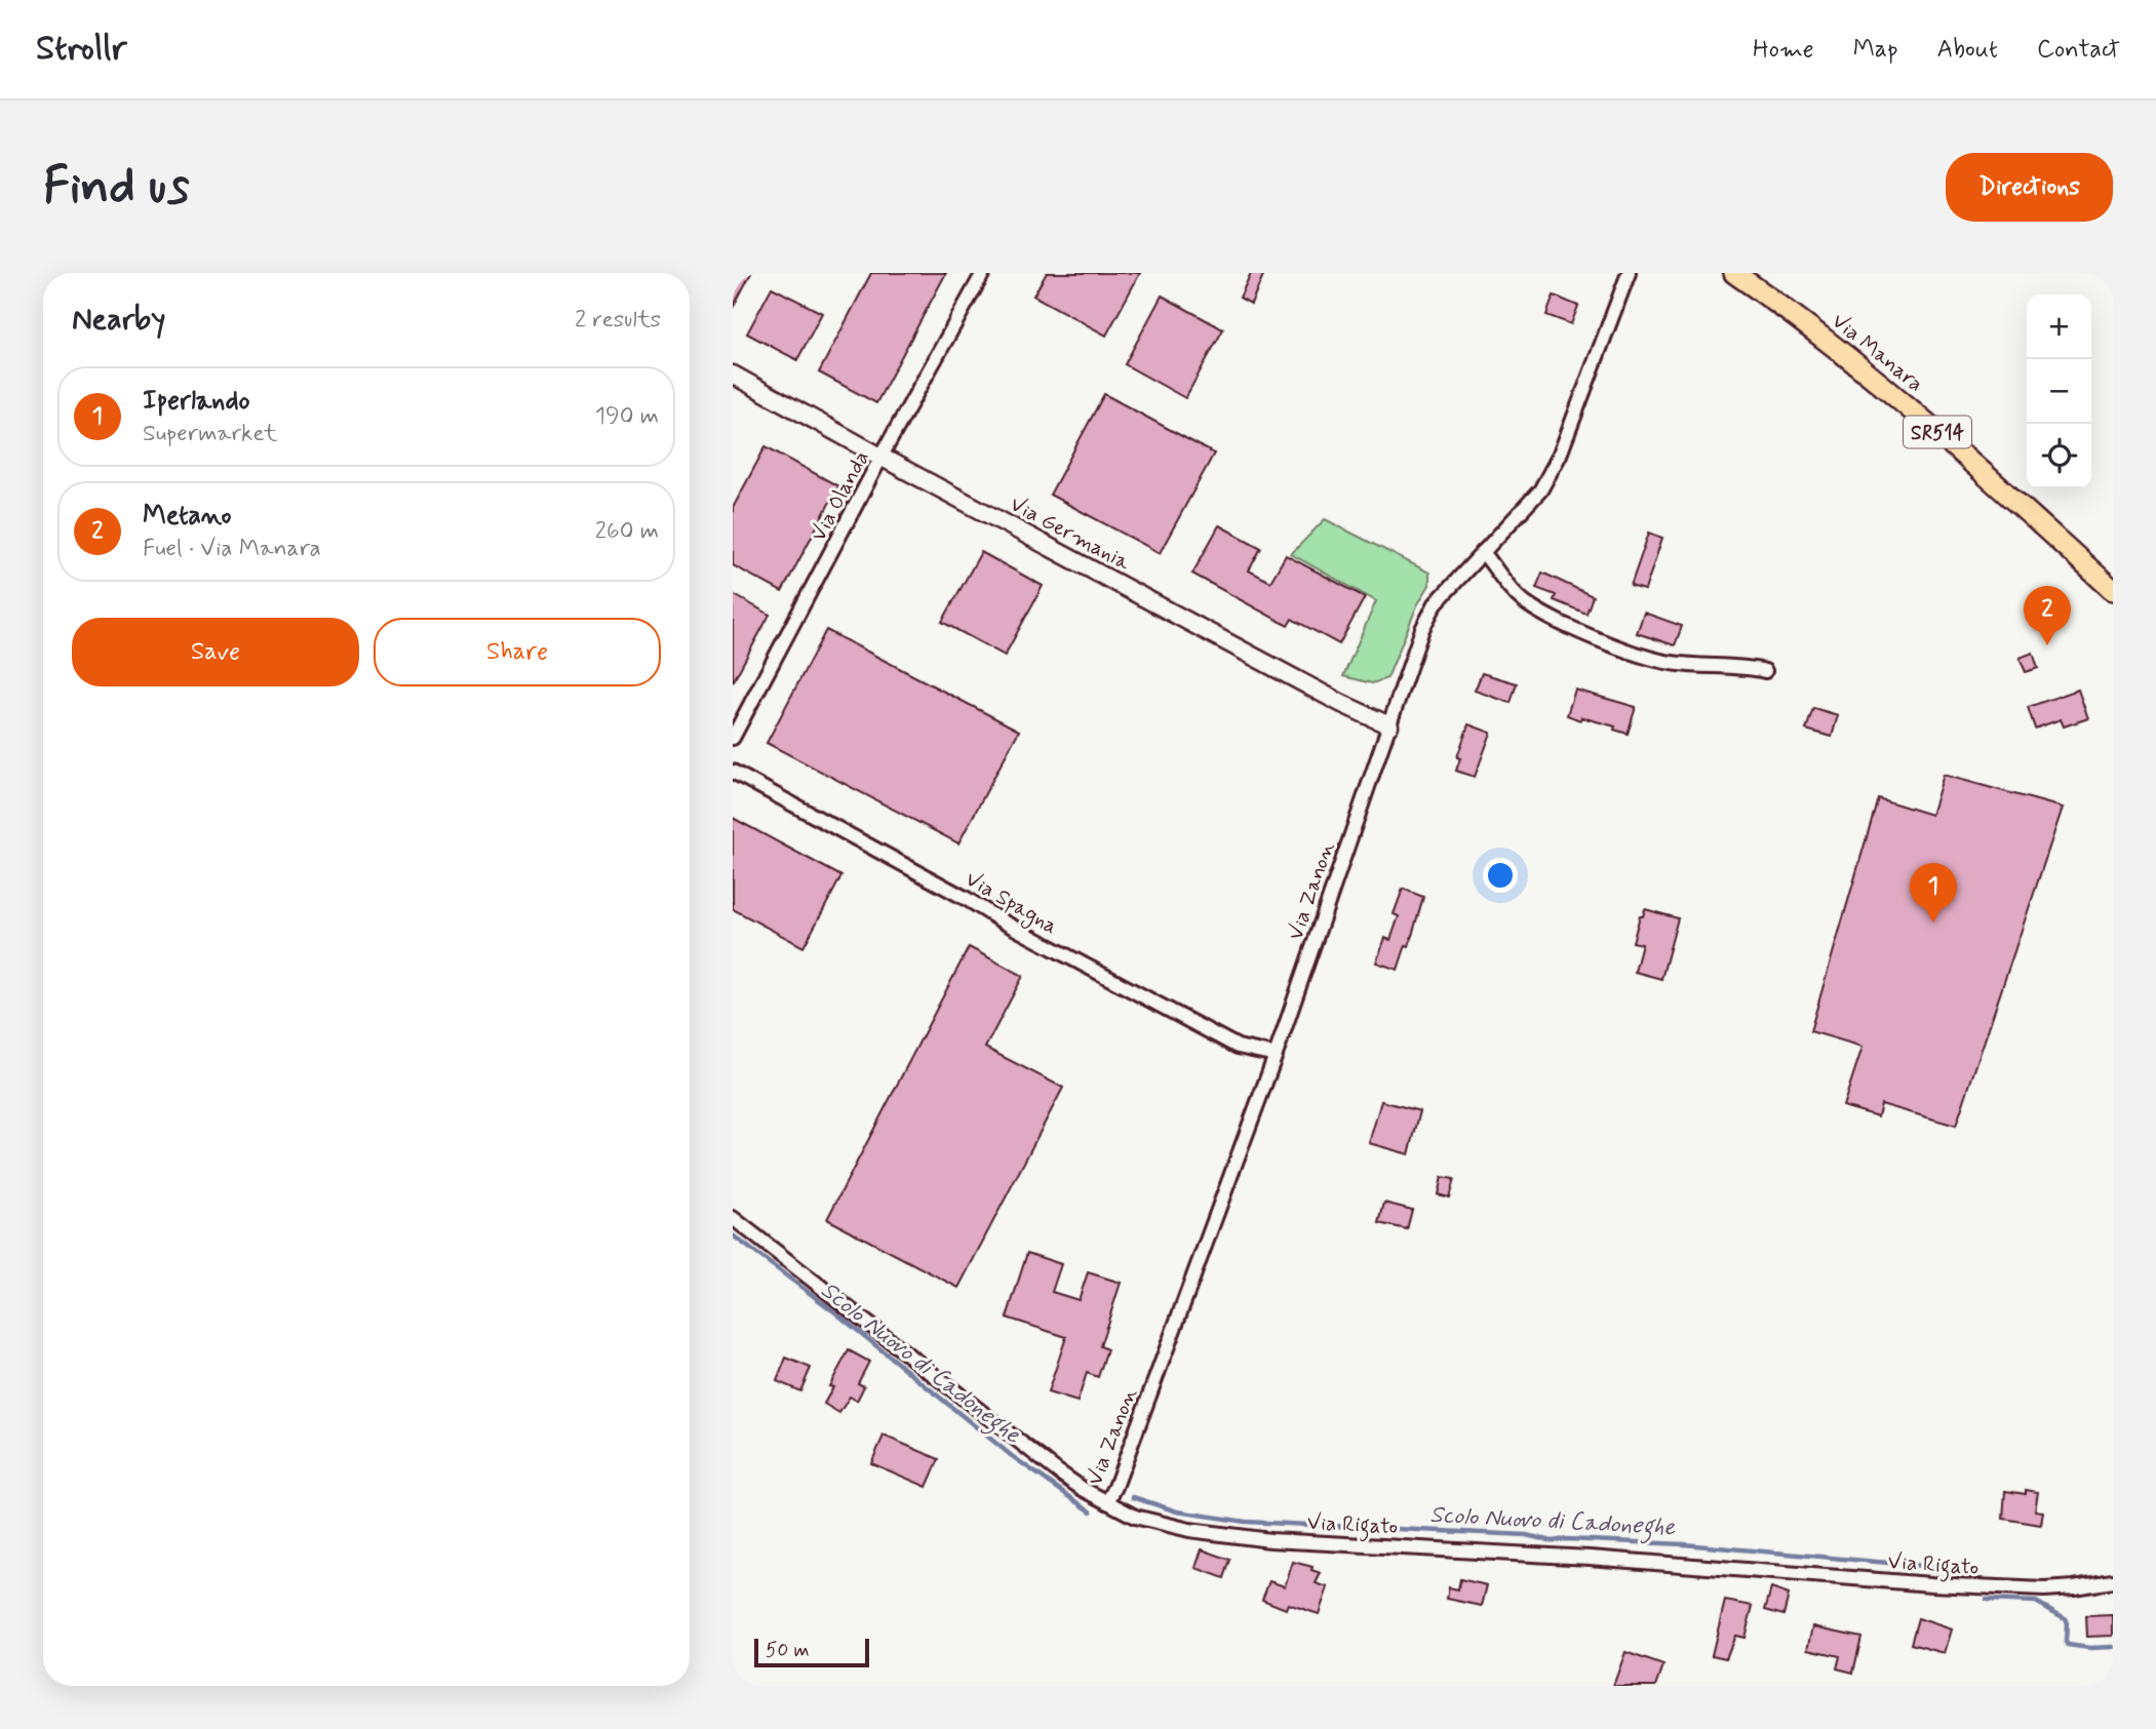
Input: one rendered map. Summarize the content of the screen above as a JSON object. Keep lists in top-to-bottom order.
{
  "streets": {
    "main road": ["Via Manara", "SR514"],
    "street": [
      "Via Olanda",
      "Via Germania",
      "Via Zanon",
      "Via Spagna",
      "Via Rigato"
    ]
  },
  "crossings": [
    ["Via Olanda", "Via Germania"],
    ["Via Germania", "Via Zanon"],
    ["Via Zanon", "Via Spagna"],
    ["Via Zanon", "Via Rigato"]
  ],
  "water": ["Scolo Nuovo di Cadoneghe"],
  "scale_bar": "50 m",
  "page": {
    "header": "Strollr",
    "nav": [
      "Home",
      "Map",
      "About",
      "Contact"
    ],
    "buttons": [
      "Directions",
      ["Save", "Share"]
    ],
    "title": "Find us",
    "heading": ["Nearby", "2 results"],
    "map_buttons": ["+", "−"],
    "list": [
      {
        "mark": "1",
        "name": "Iperlando",
        "note": "Supermarket",
        "value": "190 m"
      },
      {
        "mark": "2",
        "name": "Metano",
        "note": "Fuel · Via Manara",
        "value": "260 m"
      }
    ],
    "pins": ["2", "1"],
    "scale": "50 m"
  }
}
